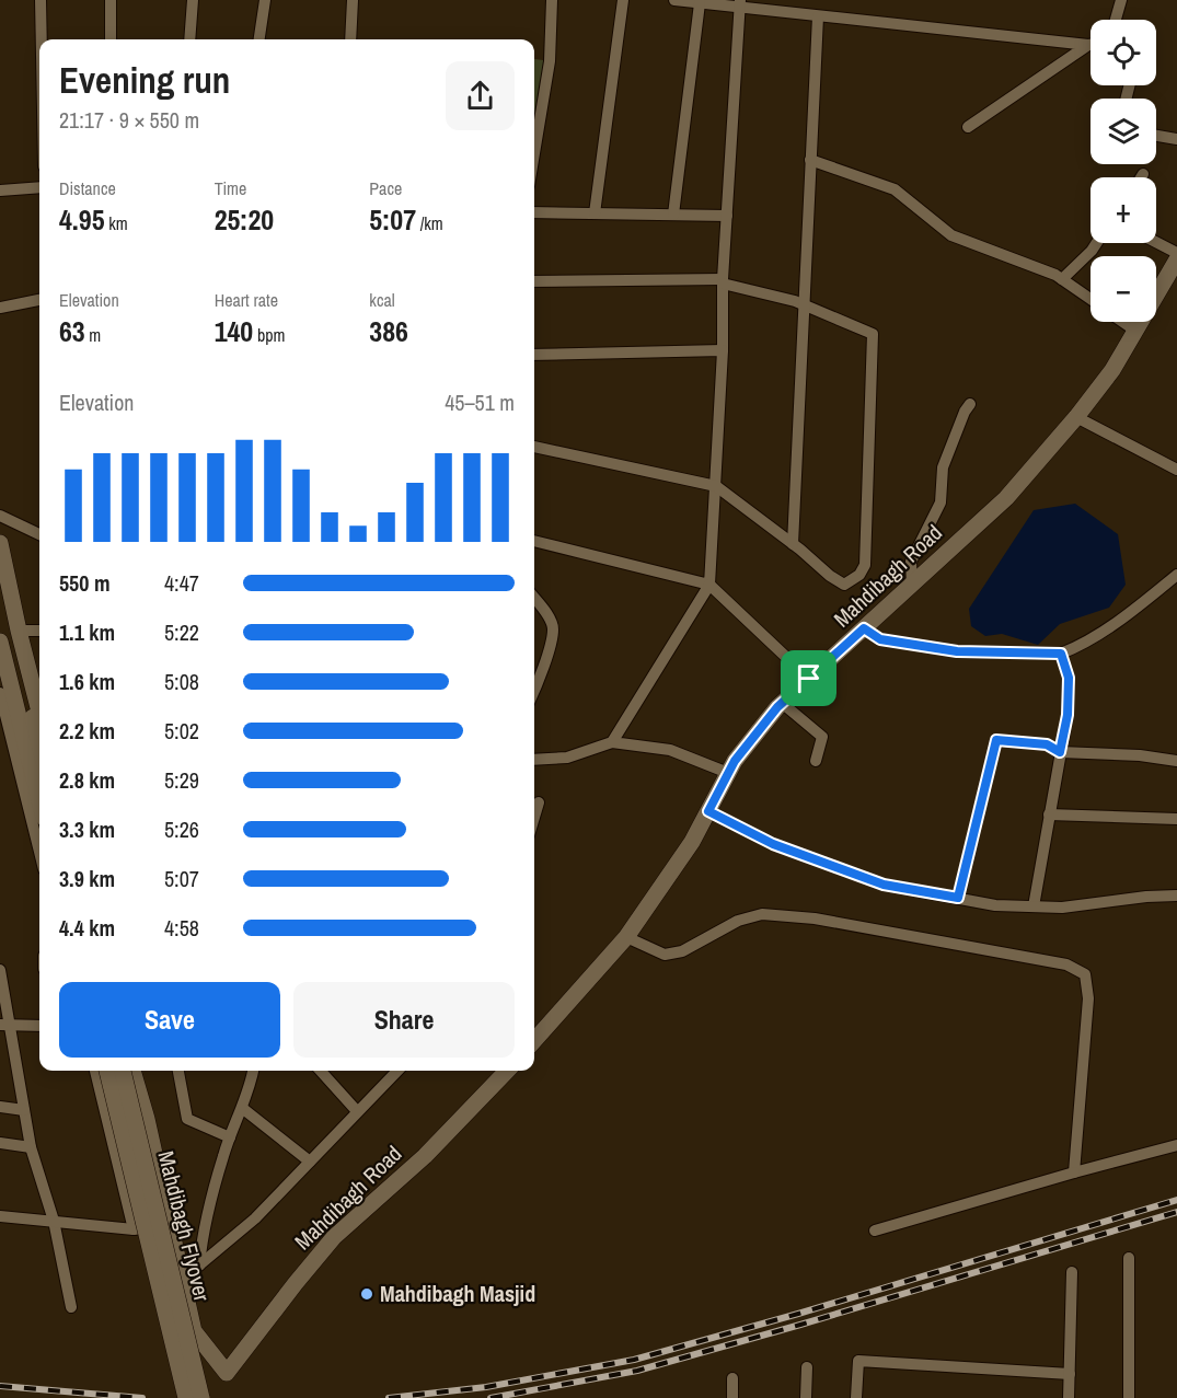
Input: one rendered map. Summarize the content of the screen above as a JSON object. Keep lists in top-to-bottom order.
{
  "streets": {
    "street": ["Mahdibagh Road", "Mahdibagh Flyover"]
  },
  "places": ["Mahdibagh Masjid"],
  "page": {
    "map_buttons": ["+", "−"],
    "heading": ["Evening run", "21:17 · 9 × 550 m"],
    "stats": [
      ["Distance", "4.95 km"],
      ["Time", "25:20"],
      ["Pace", "5:07 /km"],
      ["Elevation", "63 m"],
      ["Heart rate", "140 bpm"],
      ["kcal", "386"]
    ],
    "chart": ["Elevation", "45–51 m"],
    "list": [
      {
        "name": "550 m",
        "note": "4:47"
      },
      {
        "name": "1.1 km",
        "note": "5:22"
      },
      {
        "name": "1.6 km",
        "note": "5:08"
      },
      {
        "name": "2.2 km",
        "note": "5:02"
      },
      {
        "name": "2.8 km",
        "note": "5:29"
      },
      {
        "name": "3.3 km",
        "note": "5:26"
      },
      {
        "name": "3.9 km",
        "note": "5:07"
      },
      {
        "name": "4.4 km",
        "note": "4:58"
      }
    ],
    "buttons": ["Save", "Share"]
  }
}
